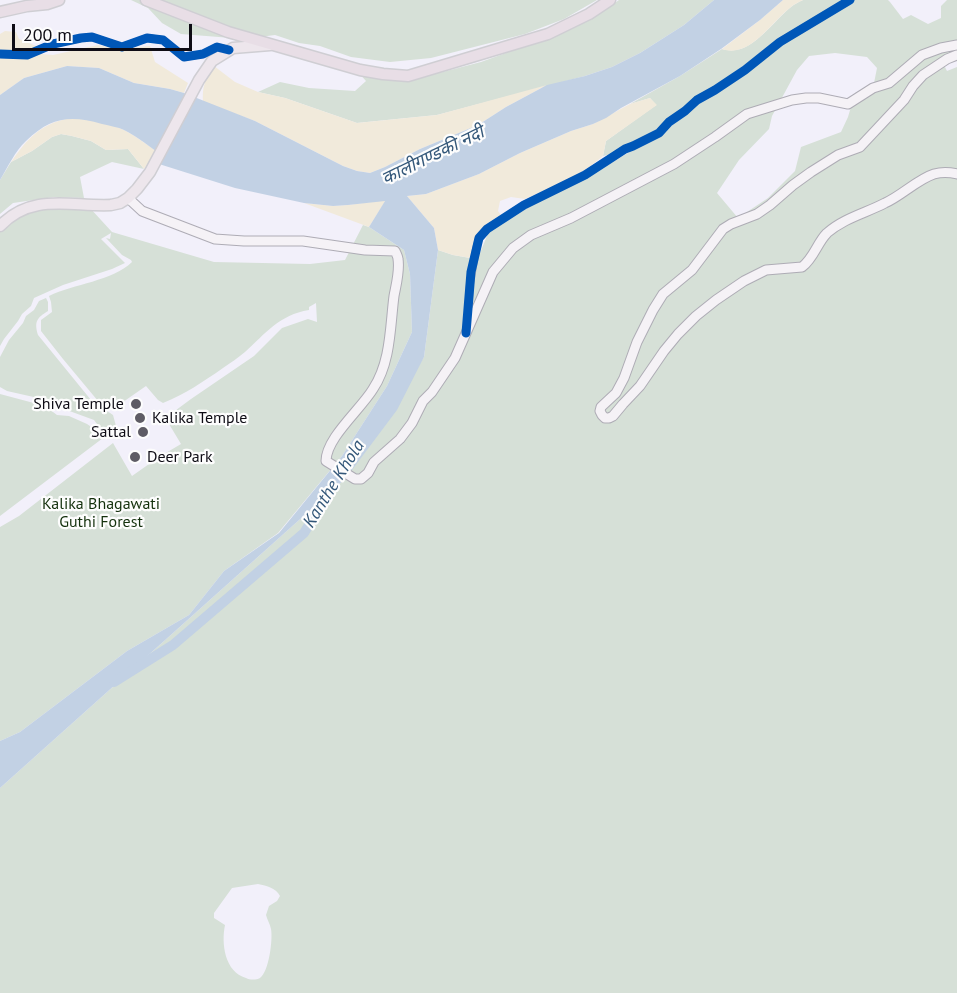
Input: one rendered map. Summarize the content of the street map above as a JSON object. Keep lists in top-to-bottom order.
{
  "water": ["कालीगण्डकी नदी", "Kanthe Khola"],
  "parks": ["Kalika Bhagawati Guthi Forest"],
  "places": [
    "Shiva Temple",
    "Kalika Temple",
    "Sattal",
    "Deer Park"
  ],
  "scale_bar": "200 m"
}
